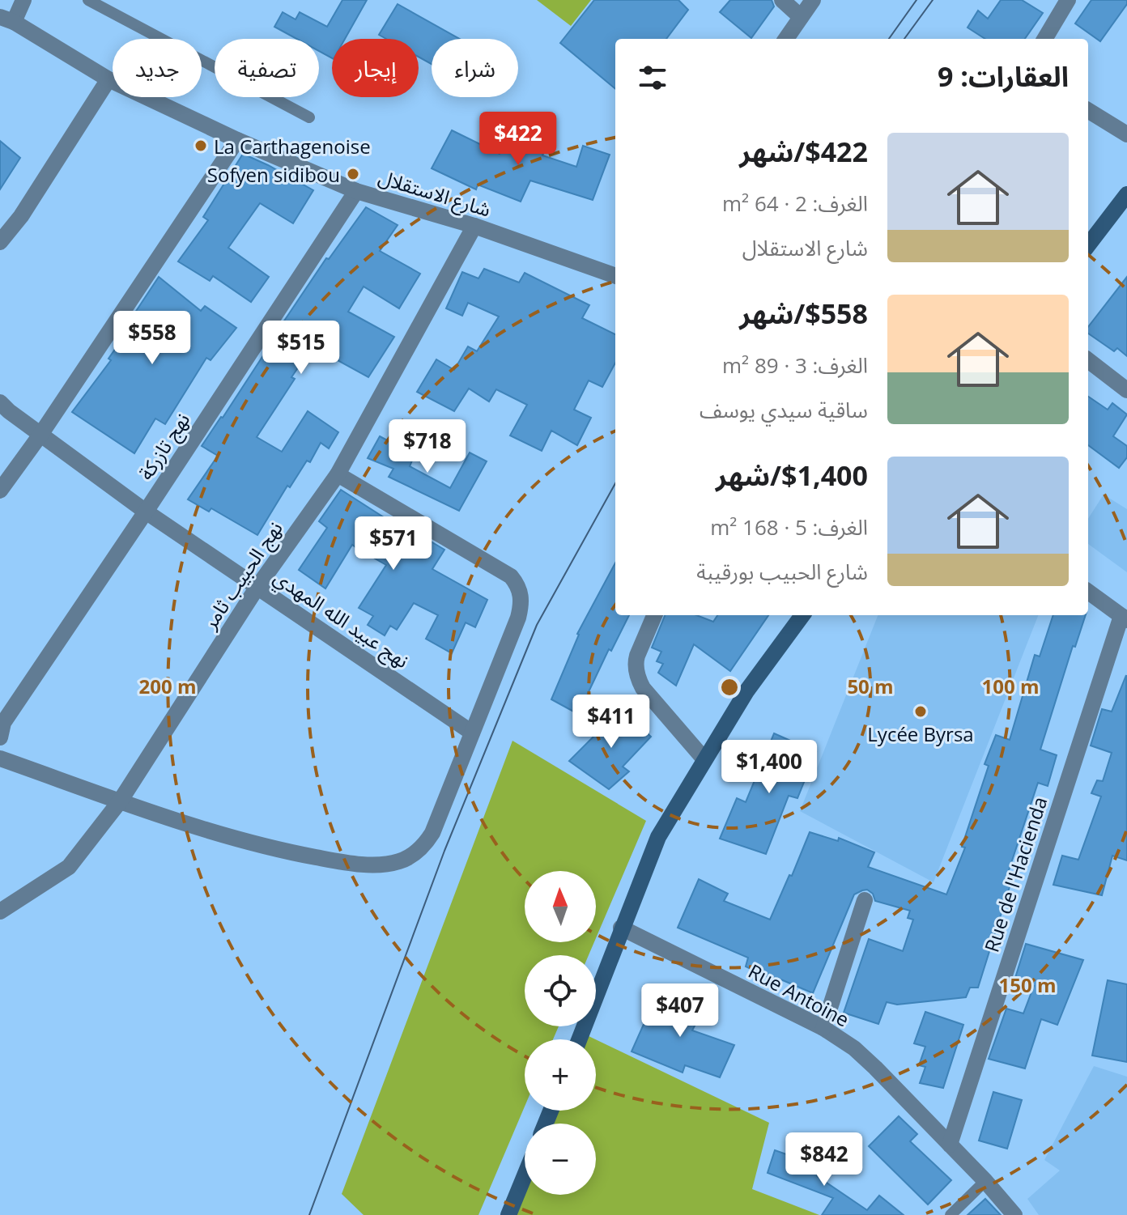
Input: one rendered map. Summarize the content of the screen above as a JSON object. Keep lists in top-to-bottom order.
{
  "streets": {
    "street": [
      "شارع الاستقلال",
      "نهج تازركة",
      "نهج الحبيب ثامر",
      "نهج عبيد الله المهدي",
      "Rue de l'Hacienda",
      "Rue Antoine"
    ]
  },
  "crossings": [
    ["شارع الاستقلال", "نهج تازركة"],
    ["شارع الاستقلال", "نهج الحبيب ثامر"],
    ["نهج تازركة", "نهج عبيد الله المهدي"],
    ["نهج الحبيب ثامر", "نهج عبيد الله المهدي"],
    ["Rue de l'Hacienda", "Rue Antoine"]
  ],
  "places": ["La Carthagenoise", "Sofyen sidibou", "Lycée Byrsa"],
  "north": "top",
  "page": {
    "chip": [
      "شراء",
      "إيجار",
      "تصفية",
      "جديد"
    ],
    "heading": "العقارات: 9",
    "price": [
      "$422",
      "$558",
      "$515",
      "$718",
      "$571",
      "$411",
      "$1,400",
      "$407",
      "$842"
    ],
    "list": [
      {
        "name": "$422/شهر",
        "note": "الغرف: 2 · 64 m² · شارع الاستقلال"
      },
      {
        "name": "$558/شهر",
        "note": "الغرف: 3 · 89 m² · ساقية سيدي يوسف"
      },
      {
        "name": "$1,400/شهر",
        "note": "الغرف: 5 · 168 m² · شارع الحبيب بورقيبة"
      }
    ],
    "map_buttons": ["+", "−"]
  },
  "rings": [
    "50 m",
    "100 m",
    "200 m",
    "150 m"
  ]
}
